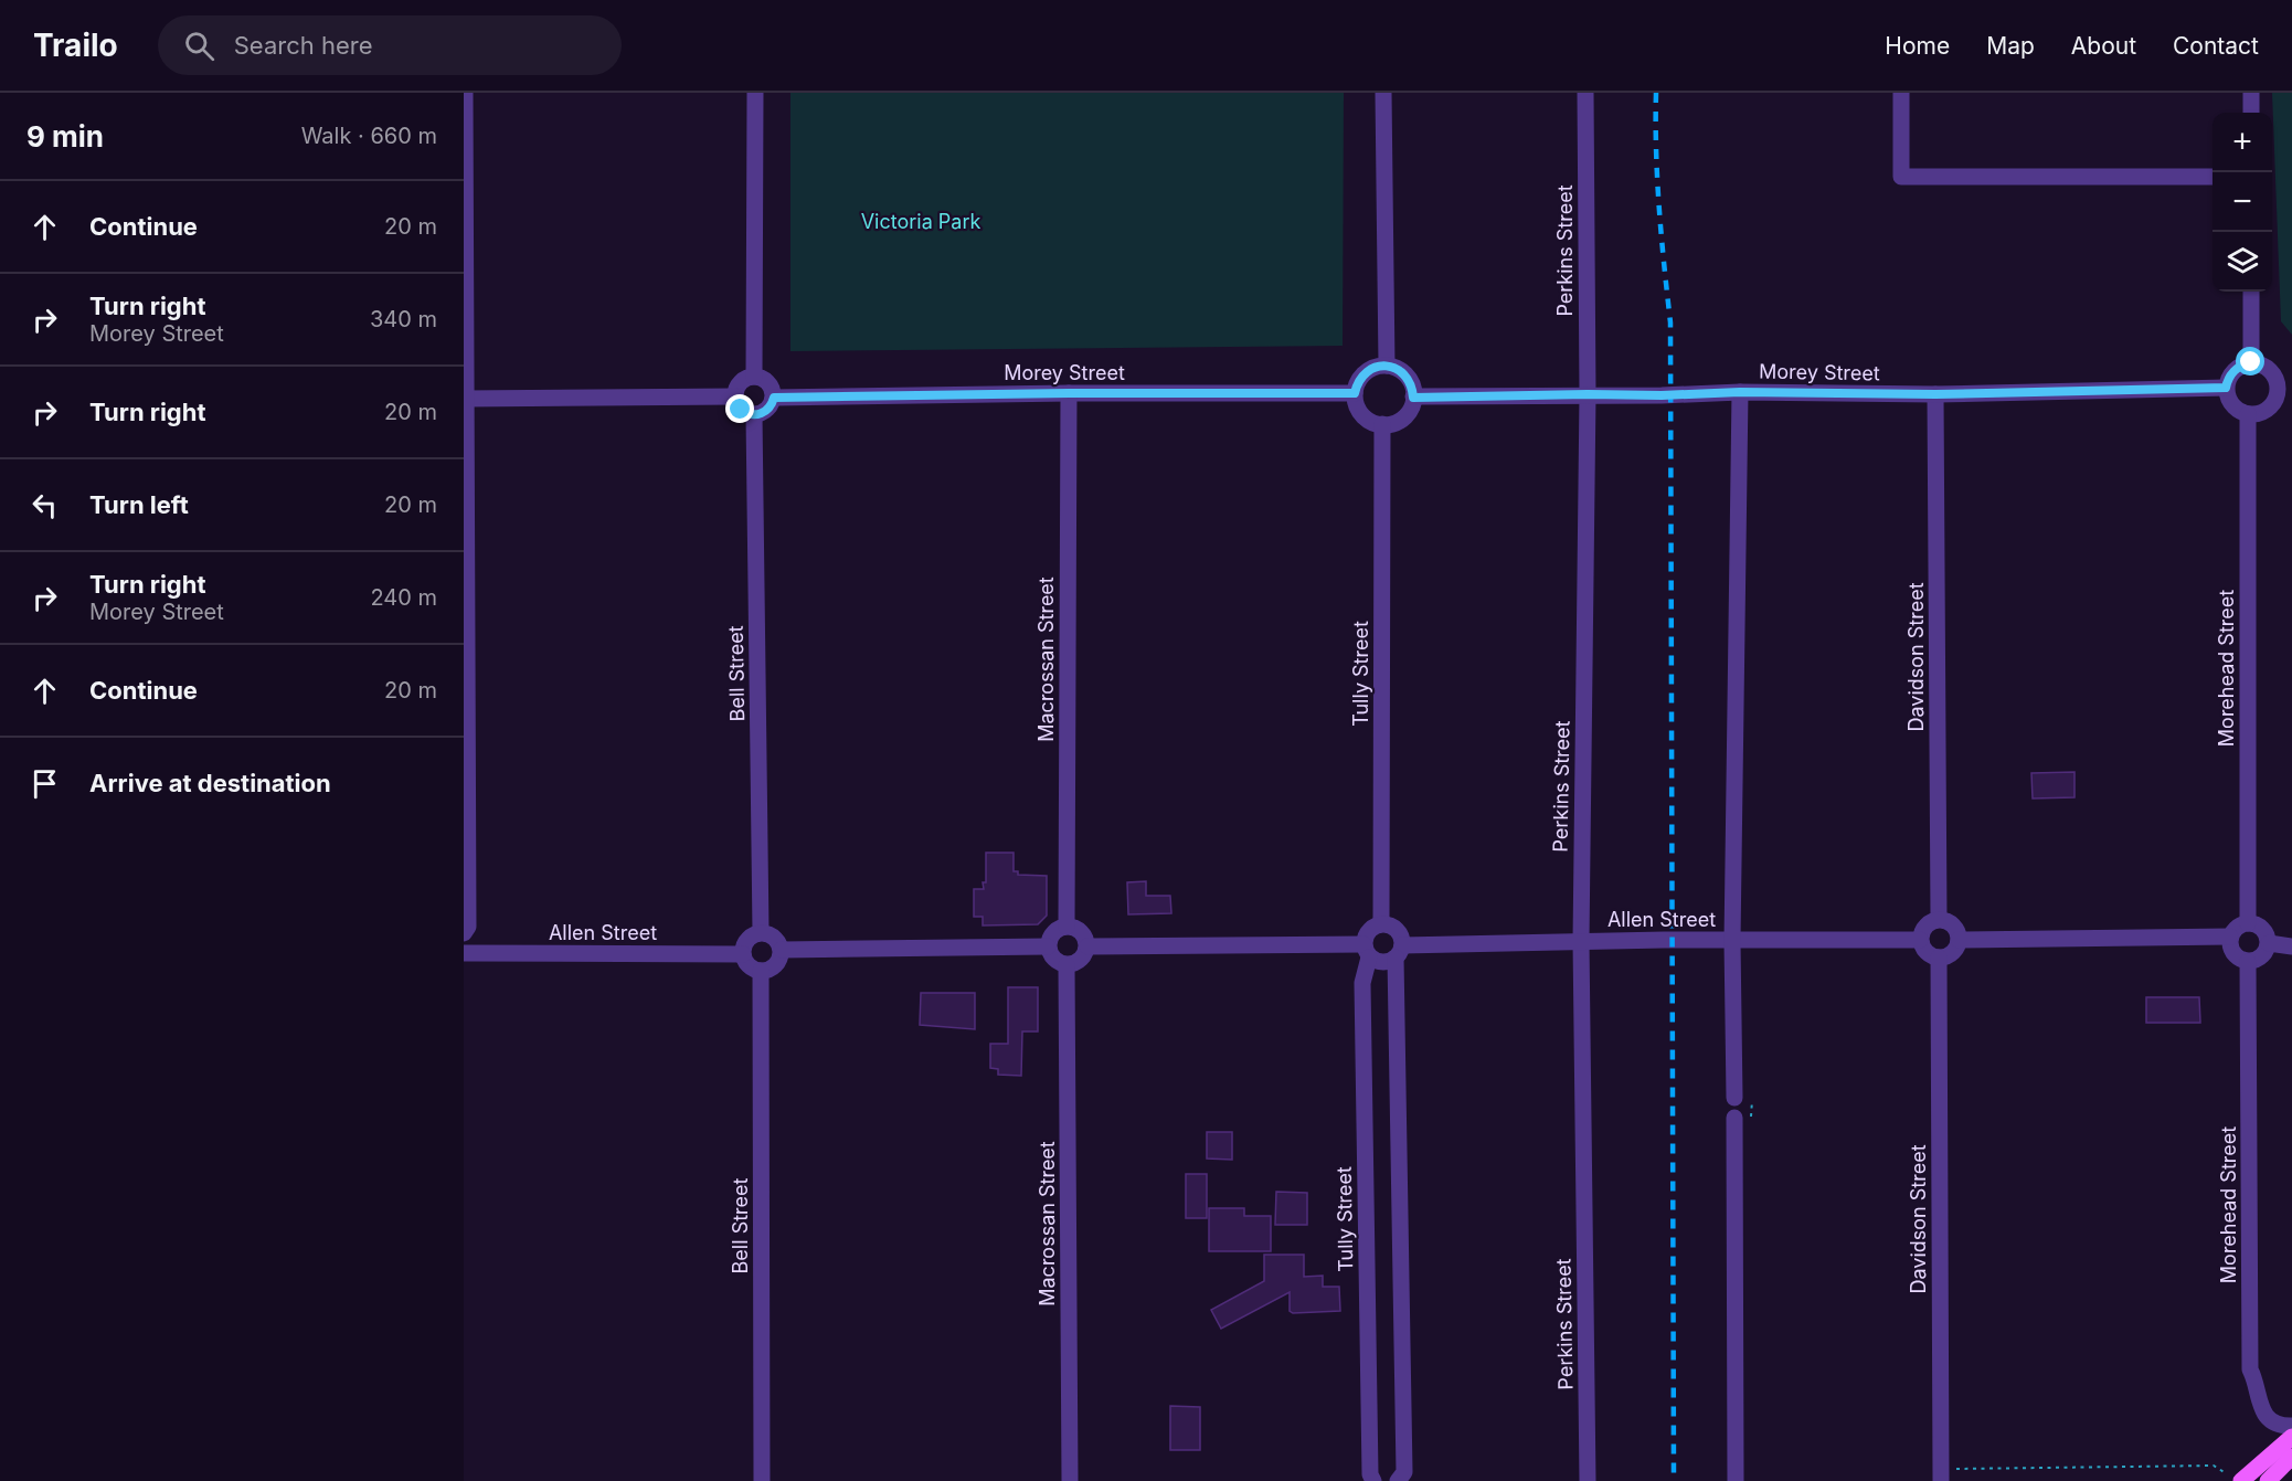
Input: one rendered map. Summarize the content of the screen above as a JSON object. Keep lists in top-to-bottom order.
{
  "streets": {
    "street": [
      "Perkins Street",
      "Morey Street",
      "Davidson Street",
      "Macrossan Street",
      "Morehead Street",
      "Bell Street",
      "Tully Street",
      "Allen Street"
    ]
  },
  "crossings": [
    ["Perkins Street", "Morey Street"],
    ["Perkins Street", "Allen Street"],
    ["Morey Street", "Davidson Street"],
    ["Morey Street", "Macrossan Street"],
    ["Morey Street", "Morehead Street"],
    ["Morey Street", "Bell Street"],
    ["Morey Street", "Tully Street"],
    ["Davidson Street", "Allen Street"],
    ["Bell Street", "Allen Street"],
    ["Tully Street", "Allen Street"]
  ],
  "parks": ["Victoria Park"],
  "page": {
    "header": "Trailo",
    "search": "Search here",
    "nav": [
      "Home",
      "Map",
      "About",
      "Contact"
    ],
    "heading": ["9 min", "Walk · 660 m"],
    "map_buttons": ["+", "−"],
    "list": [
      ["Continue", "20 m"],
      ["Turn right", "Morey Street", "340 m"],
      ["Turn right", "20 m"],
      ["Turn left", "20 m"],
      ["Turn right", "Morey Street", "240 m"],
      ["Continue", "20 m"],
      "Arrive at destination"
    ]
  }
}
